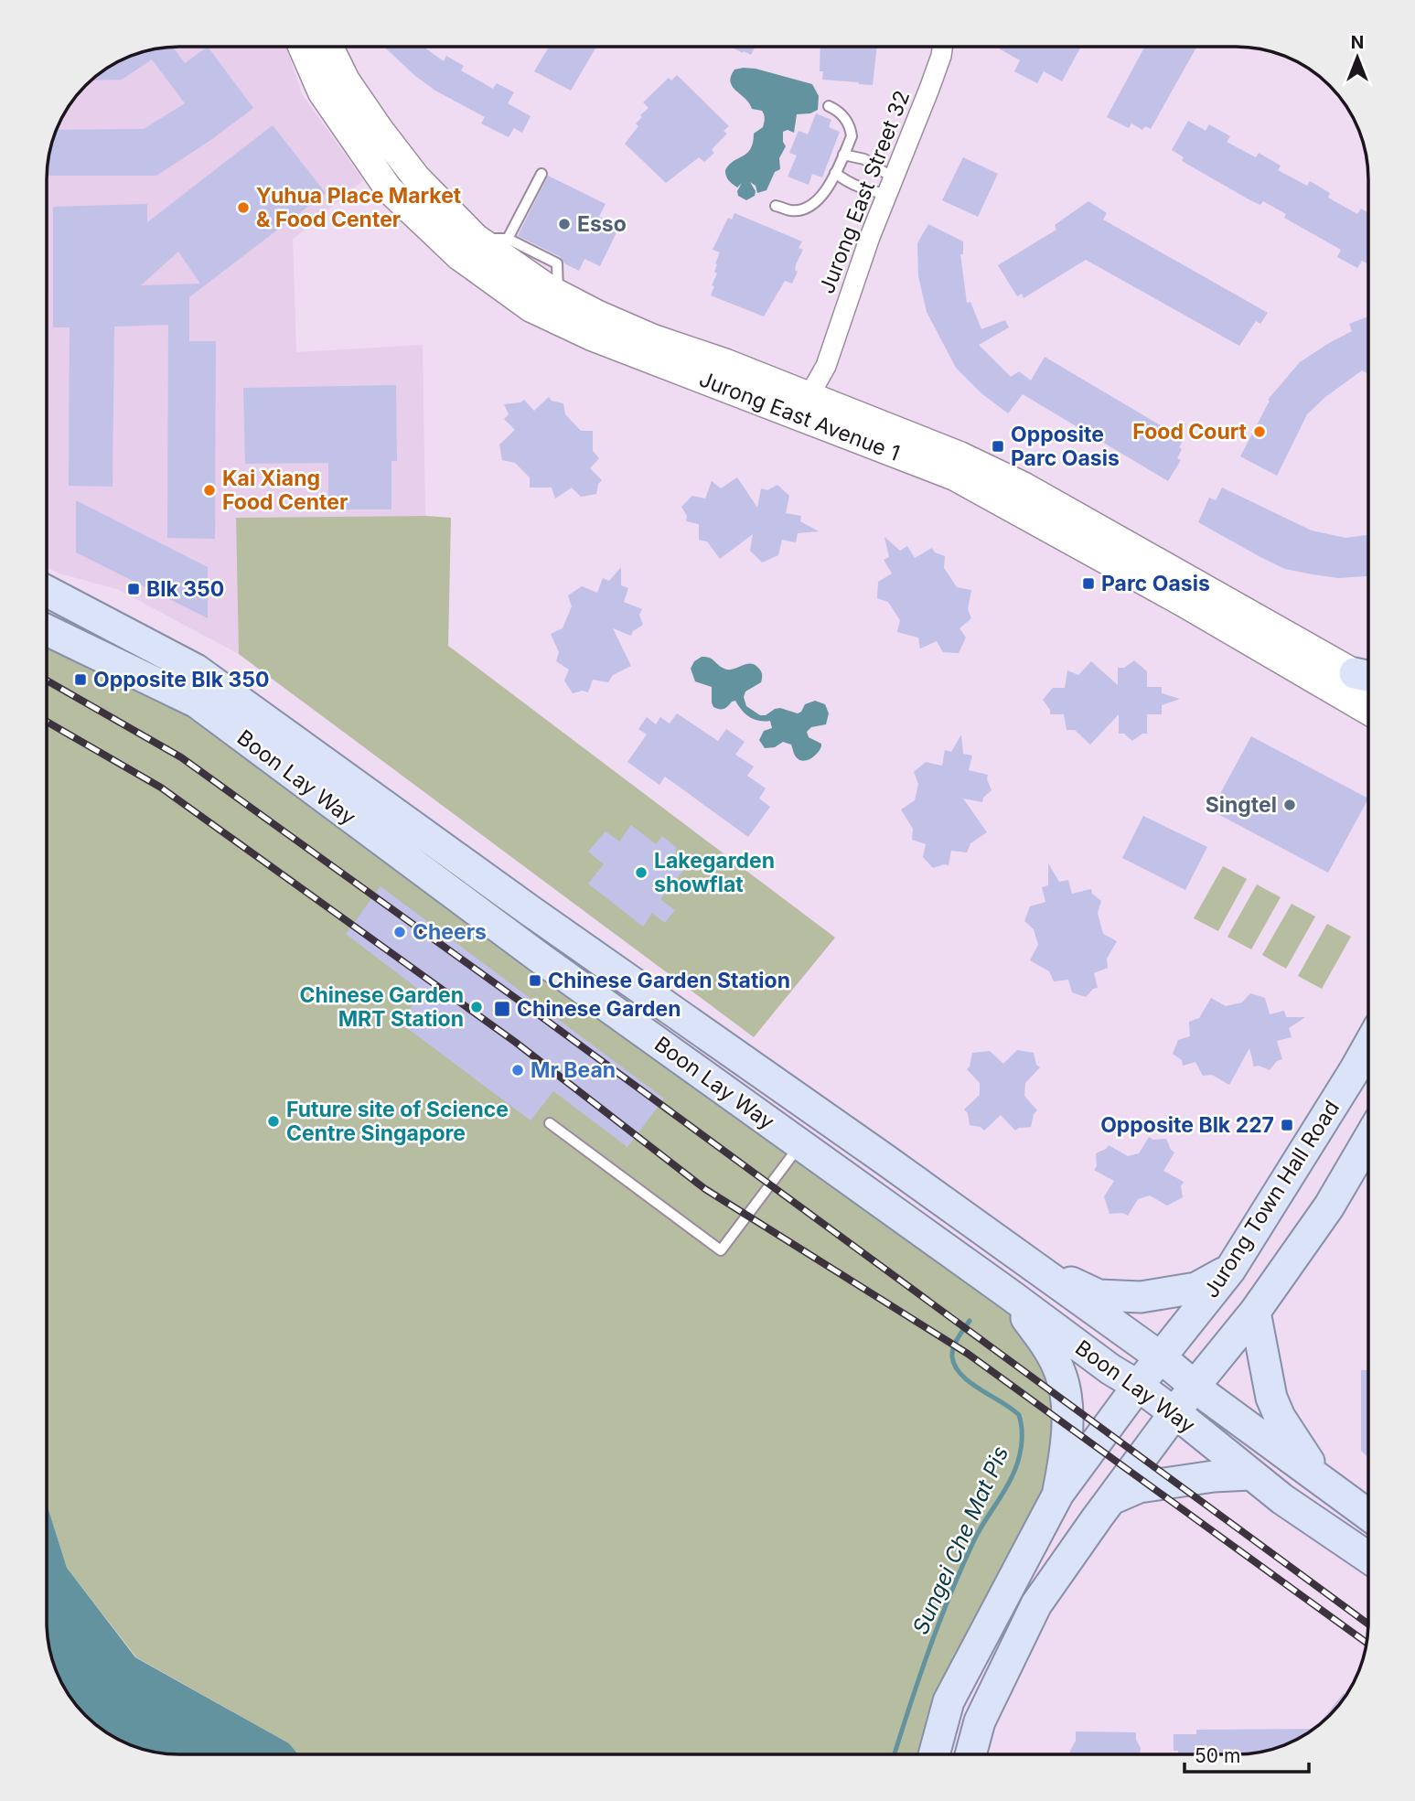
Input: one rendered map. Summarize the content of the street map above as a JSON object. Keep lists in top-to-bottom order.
{
  "streets": {
    "main road": ["Boon Lay Way", "Jurong Town Hall Road"],
    "street": ["Jurong East Street 32", "Jurong East Avenue 1"]
  },
  "crossings": [
    ["Jurong East Street 32", "Jurong East Avenue 1"],
    ["Boon Lay Way", "Jurong Town Hall Road"]
  ],
  "water": ["Sungei Che Mat Pis"],
  "places": {
    "other": [
      "Yuhua Place Market & Food Center",
      "Esso",
      "Food Court",
      "Kai Xiang Food Center",
      "Singtel",
      "Lakegarden showflat",
      "Cheers",
      "Chinese Garden MRT Station",
      "Mr Bean",
      "Future site of Science Centre Singapore"
    ],
    "transit": [
      "Opposite Parc Oasis",
      "Parc Oasis",
      "Blk 350",
      "Opposite Blk 350",
      "Chinese Garden Station",
      "Chinese Garden",
      "Opposite Blk 227"
    ]
  },
  "scale_bar": "50 m",
  "north": "top"
}
